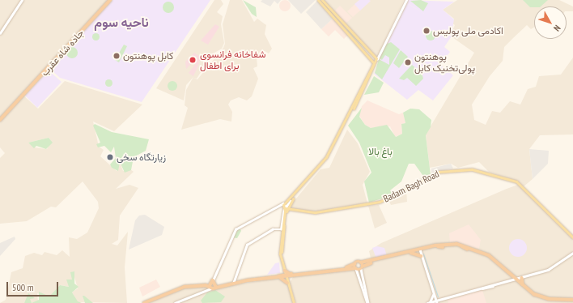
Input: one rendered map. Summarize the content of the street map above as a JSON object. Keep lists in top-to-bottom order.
{
  "streets": {
    "highway": ["جاده شاه عقرب"],
    "main road": ["Badam Bagh Road"]
  },
  "districts": ["ناحیه سوم"],
  "parks": ["باغ بالا"],
  "places": [
    "اکادمی ملی پولیس",
    "کابل پوهنتون",
    "شفاخانه فرانسوی برای اطفال",
    "پوهنتون پولی‌تخنیک کابل",
    "زیارتگاه سخی"
  ],
  "scale_bar": "500 m",
  "north": "bottom right"
}
